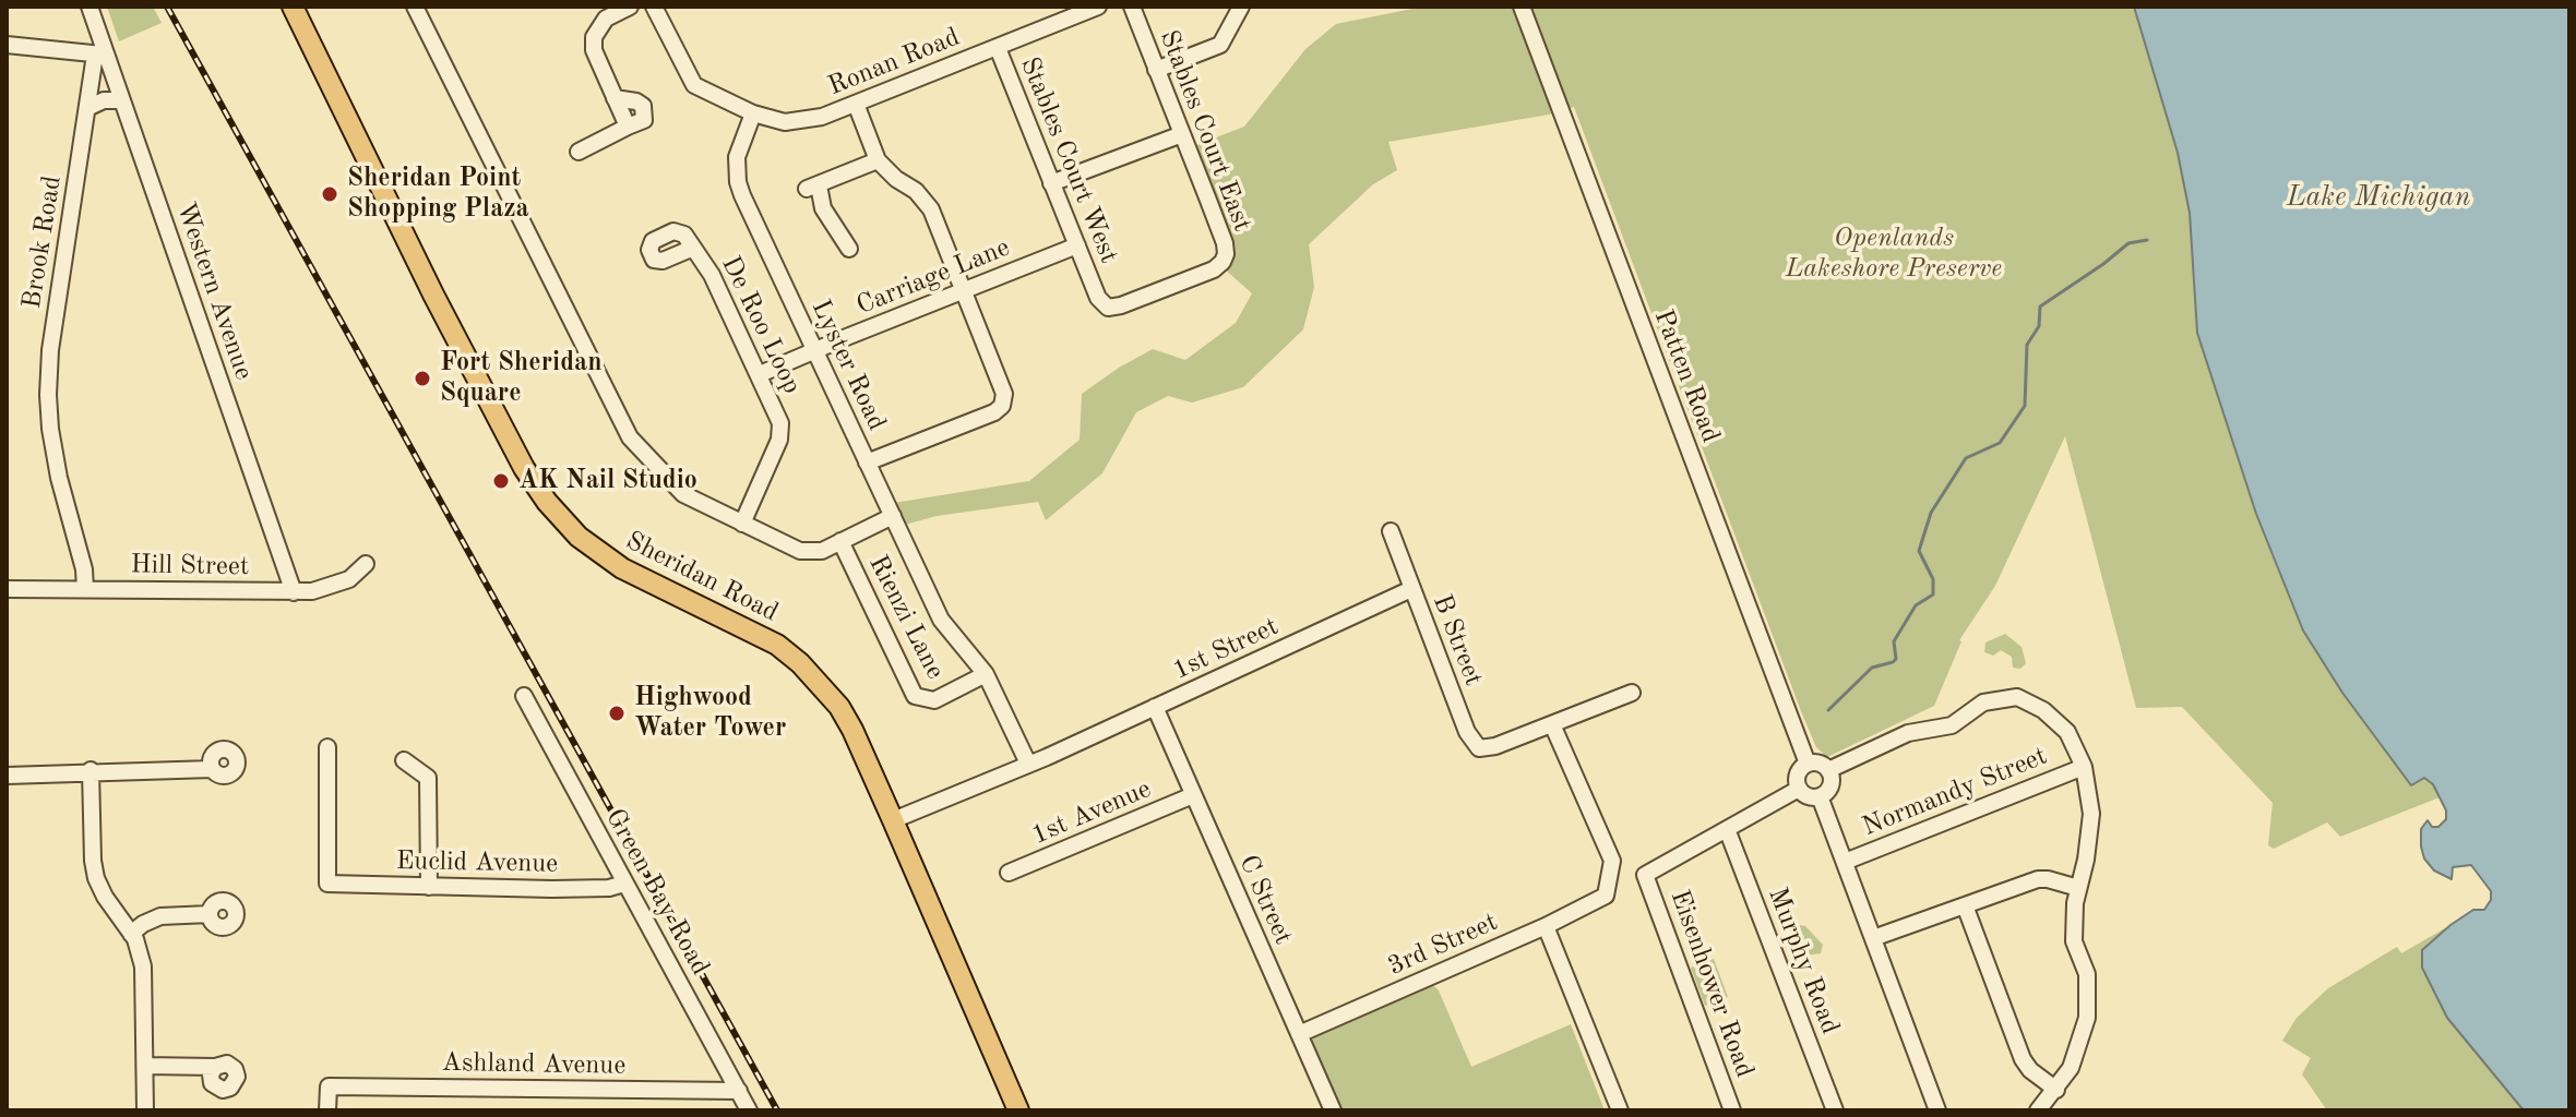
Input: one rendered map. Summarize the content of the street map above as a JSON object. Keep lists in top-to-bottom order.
{
  "streets": {
    "main road": ["Sheridan Road"],
    "street": [
      "Ronan Road",
      "Stables Court East",
      "Stables Court West",
      "Brook Road",
      "Carriage Lane",
      "Western Avenue",
      "De Roo Loop",
      "Lyster Road",
      "Patten Road",
      "Hill Street",
      "Rienzi Lane",
      "B Street",
      "1st Street",
      "Normandy Street",
      "1st Avenue",
      "Euclid Avenue",
      "Green Bay Road",
      "C Street",
      "3rd Street",
      "Murphy Road",
      "Eisenhower Road",
      "Ashland Avenue"
    ]
  },
  "crossings": [
    ["Ronan Road", "Stables Court West"],
    ["Ronan Road", "Lyster Road"],
    ["Stables Court East", "Stables Court West"],
    ["Stables Court West", "Carriage Lane"],
    ["Brook Road", "Western Avenue"],
    ["Brook Road", "Hill Street"],
    ["Carriage Lane", "De Roo Loop"],
    ["Carriage Lane", "Lyster Road"],
    ["Western Avenue", "Hill Street"],
    ["Lyster Road", "Rienzi Lane"],
    ["Lyster Road", "1st Street"],
    ["Sheridan Road", "1st Street"],
    ["B Street", "1st Street"],
    ["B Street", "3rd Street"],
    ["1st Street", "C Street"],
    ["1st Avenue", "C Street"],
    ["Euclid Avenue", "Green Bay Road"],
    ["Green Bay Road", "Ashland Avenue"],
    ["C Street", "3rd Street"],
    ["Murphy Road", "Eisenhower Road"]
  ],
  "water": ["Lake Michigan"],
  "parks": ["Openlands Lakeshore Preserve"],
  "places": [
    "Sheridan Point Shopping Plaza",
    "Fort Sheridan Square",
    "AK Nail Studio",
    "Highwood Water Tower"
  ]
}
